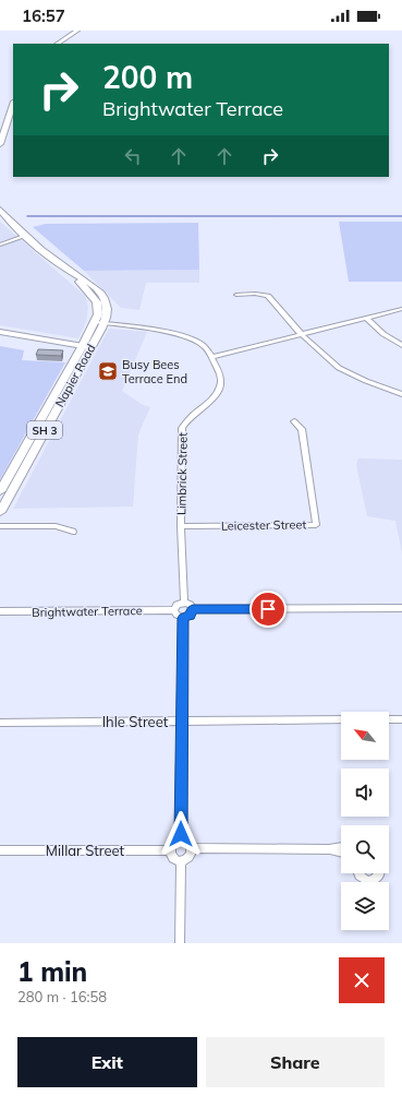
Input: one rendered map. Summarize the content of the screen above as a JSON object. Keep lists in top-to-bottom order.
{
  "streets": {
    "highway": ["Napier Road", "SH 3"],
    "street": [
      "Limbrick Street",
      "Leicester Street",
      "Brightwater Terrace",
      "Ihle Street",
      "Millar Street"
    ]
  },
  "crossings": [
    ["Napier Road", "Limbrick Street"],
    ["Limbrick Street", "Leicester Street"],
    ["Limbrick Street", "Brightwater Terrace"]
  ],
  "places": {
    "school or university": ["Busy Bees Terrace End"]
  },
  "north": "top left",
  "page": {
    "status": "16:57",
    "turn": ["200 m", "Brightwater Terrace"],
    "heading": ["1 min", "280 m · 16:58"],
    "buttons": ["Exit", "Share"]
  }
}
